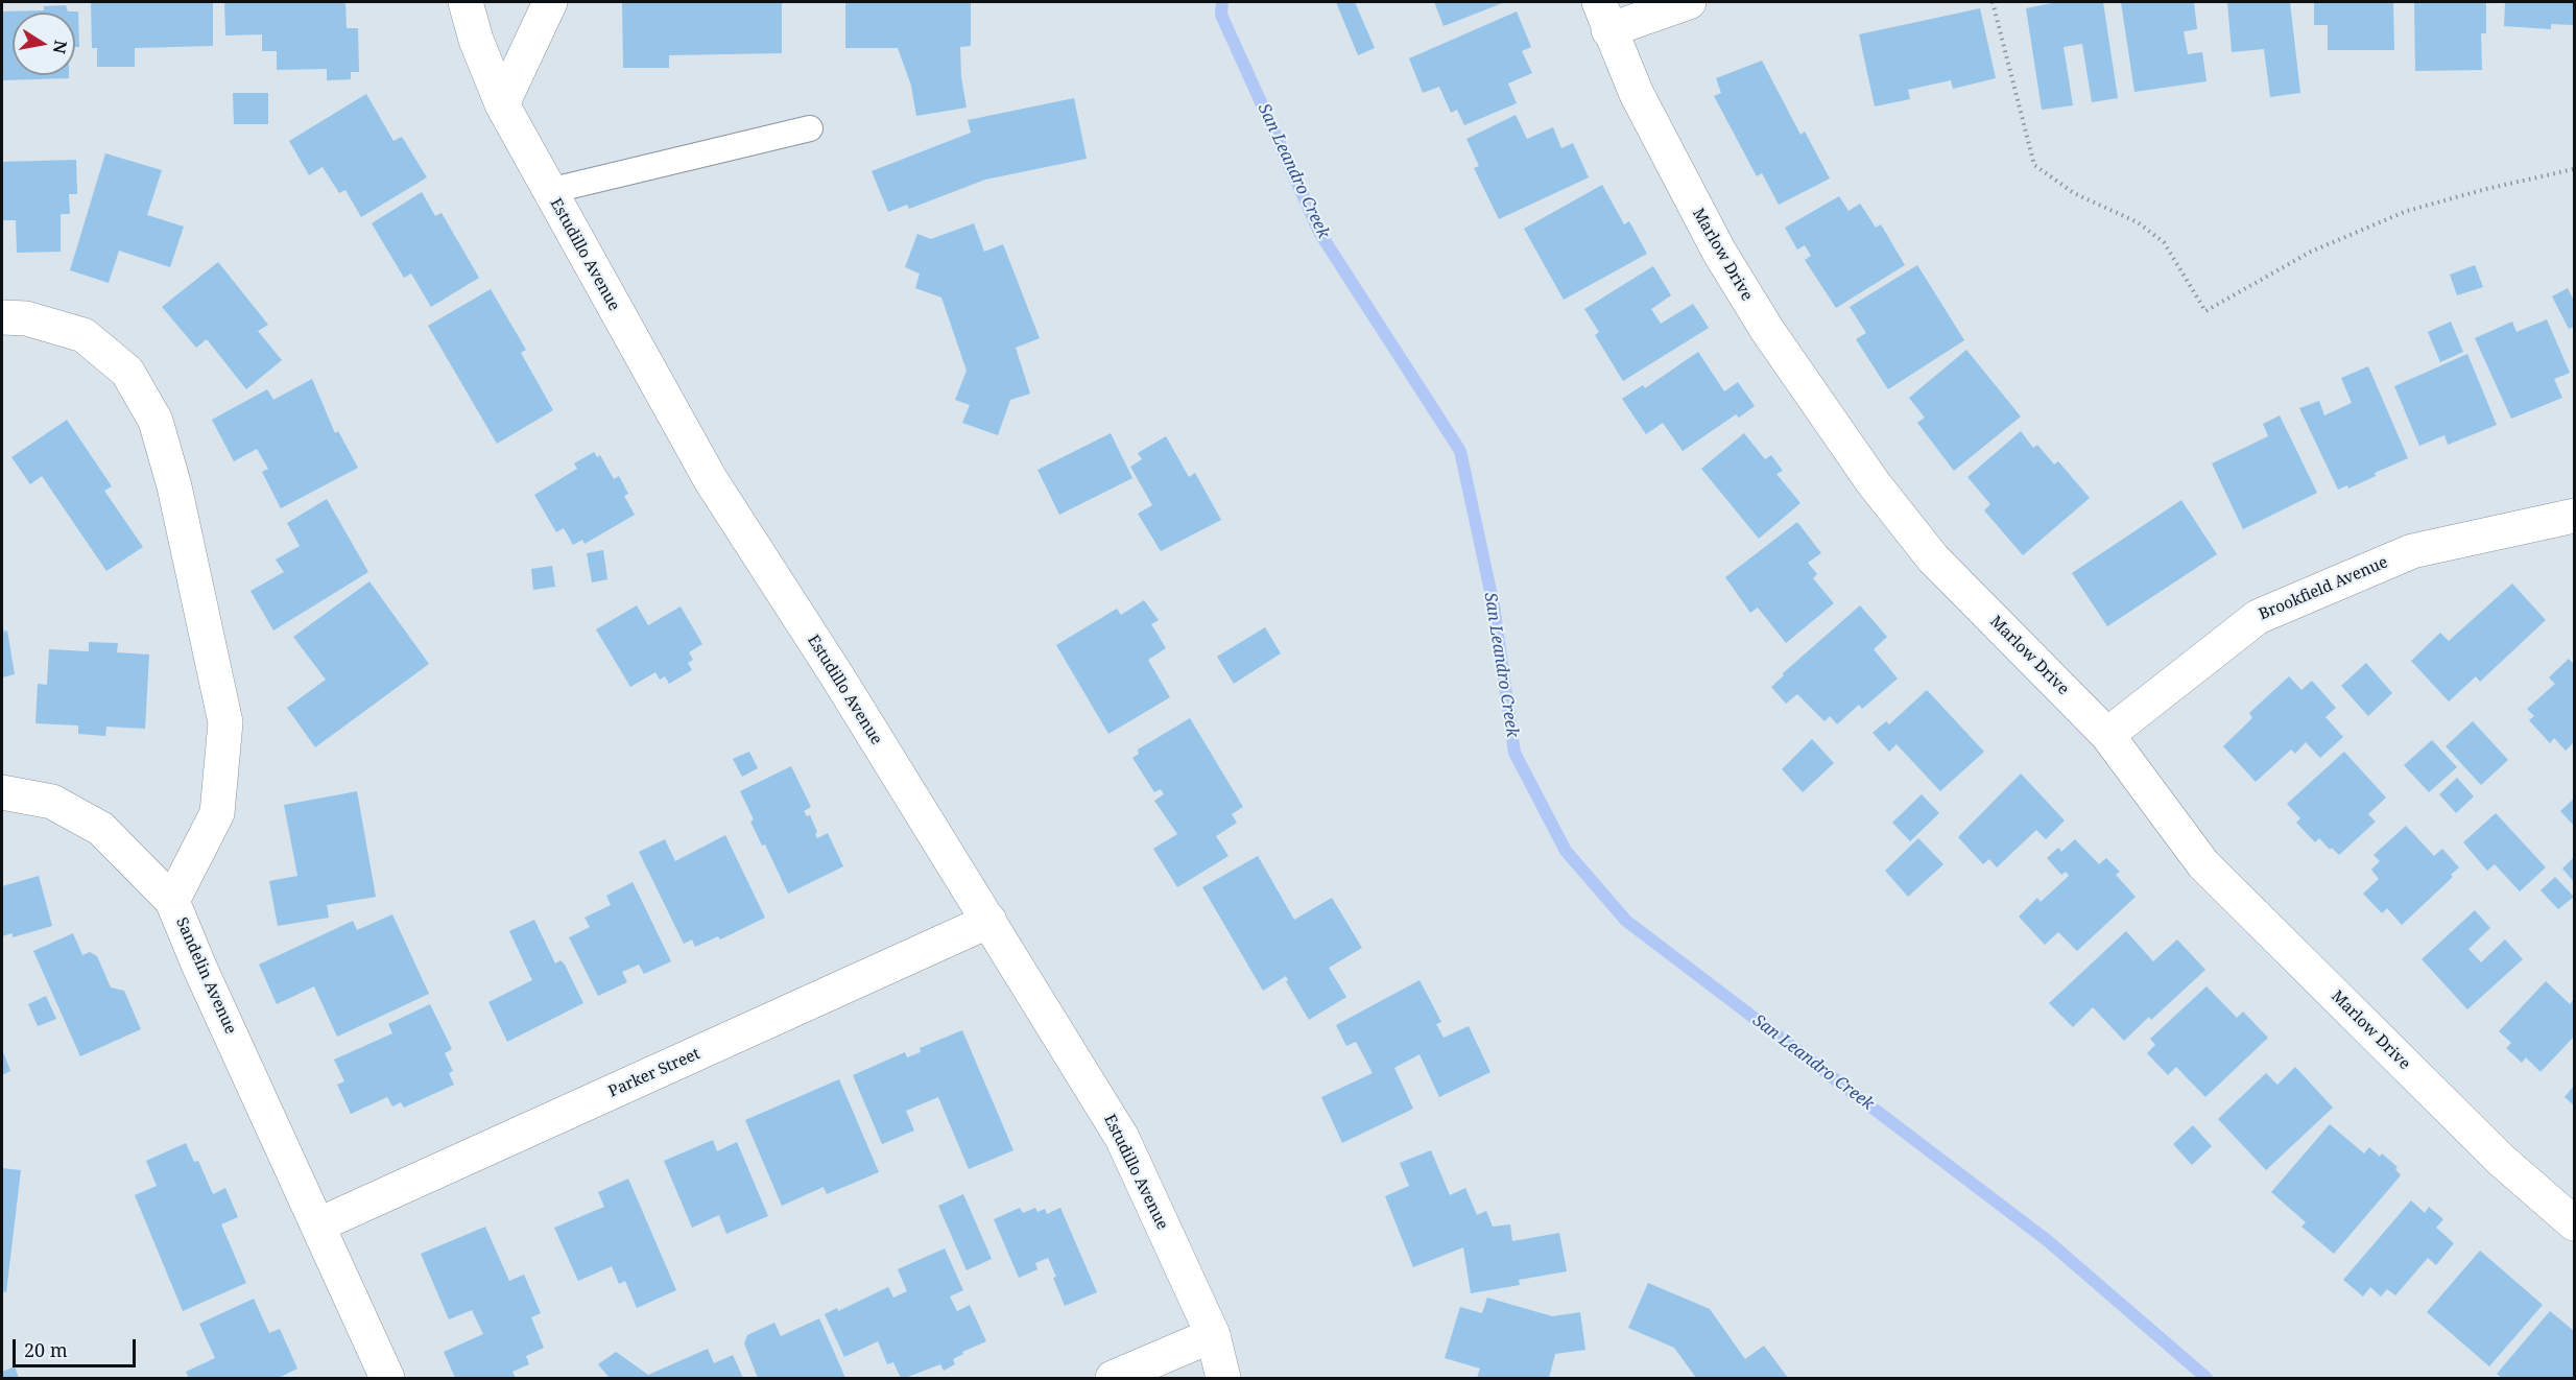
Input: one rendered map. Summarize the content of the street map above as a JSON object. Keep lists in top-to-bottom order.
{
  "streets": {
    "street": [
      "Estudillo Avenue",
      "Marlow Drive",
      "Brookfield Avenue",
      "Sandelin Avenue",
      "Parker Street"
    ]
  },
  "crossings": [
    ["Estudillo Avenue", "Parker Street"],
    ["Marlow Drive", "Brookfield Avenue"],
    ["Sandelin Avenue", "Parker Street"]
  ],
  "water": ["San Leandro Creek"],
  "scale_bar": "20 m",
  "north": "right"
}
